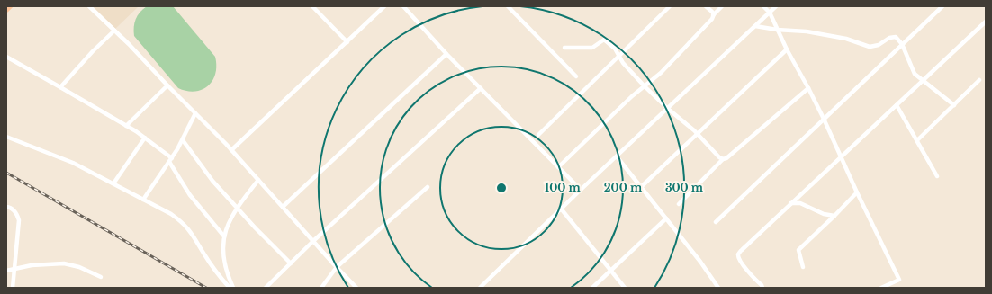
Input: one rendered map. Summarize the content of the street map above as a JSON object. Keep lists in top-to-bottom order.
{
  "rings": ["100 m", "200 m", "300 m"]
}
